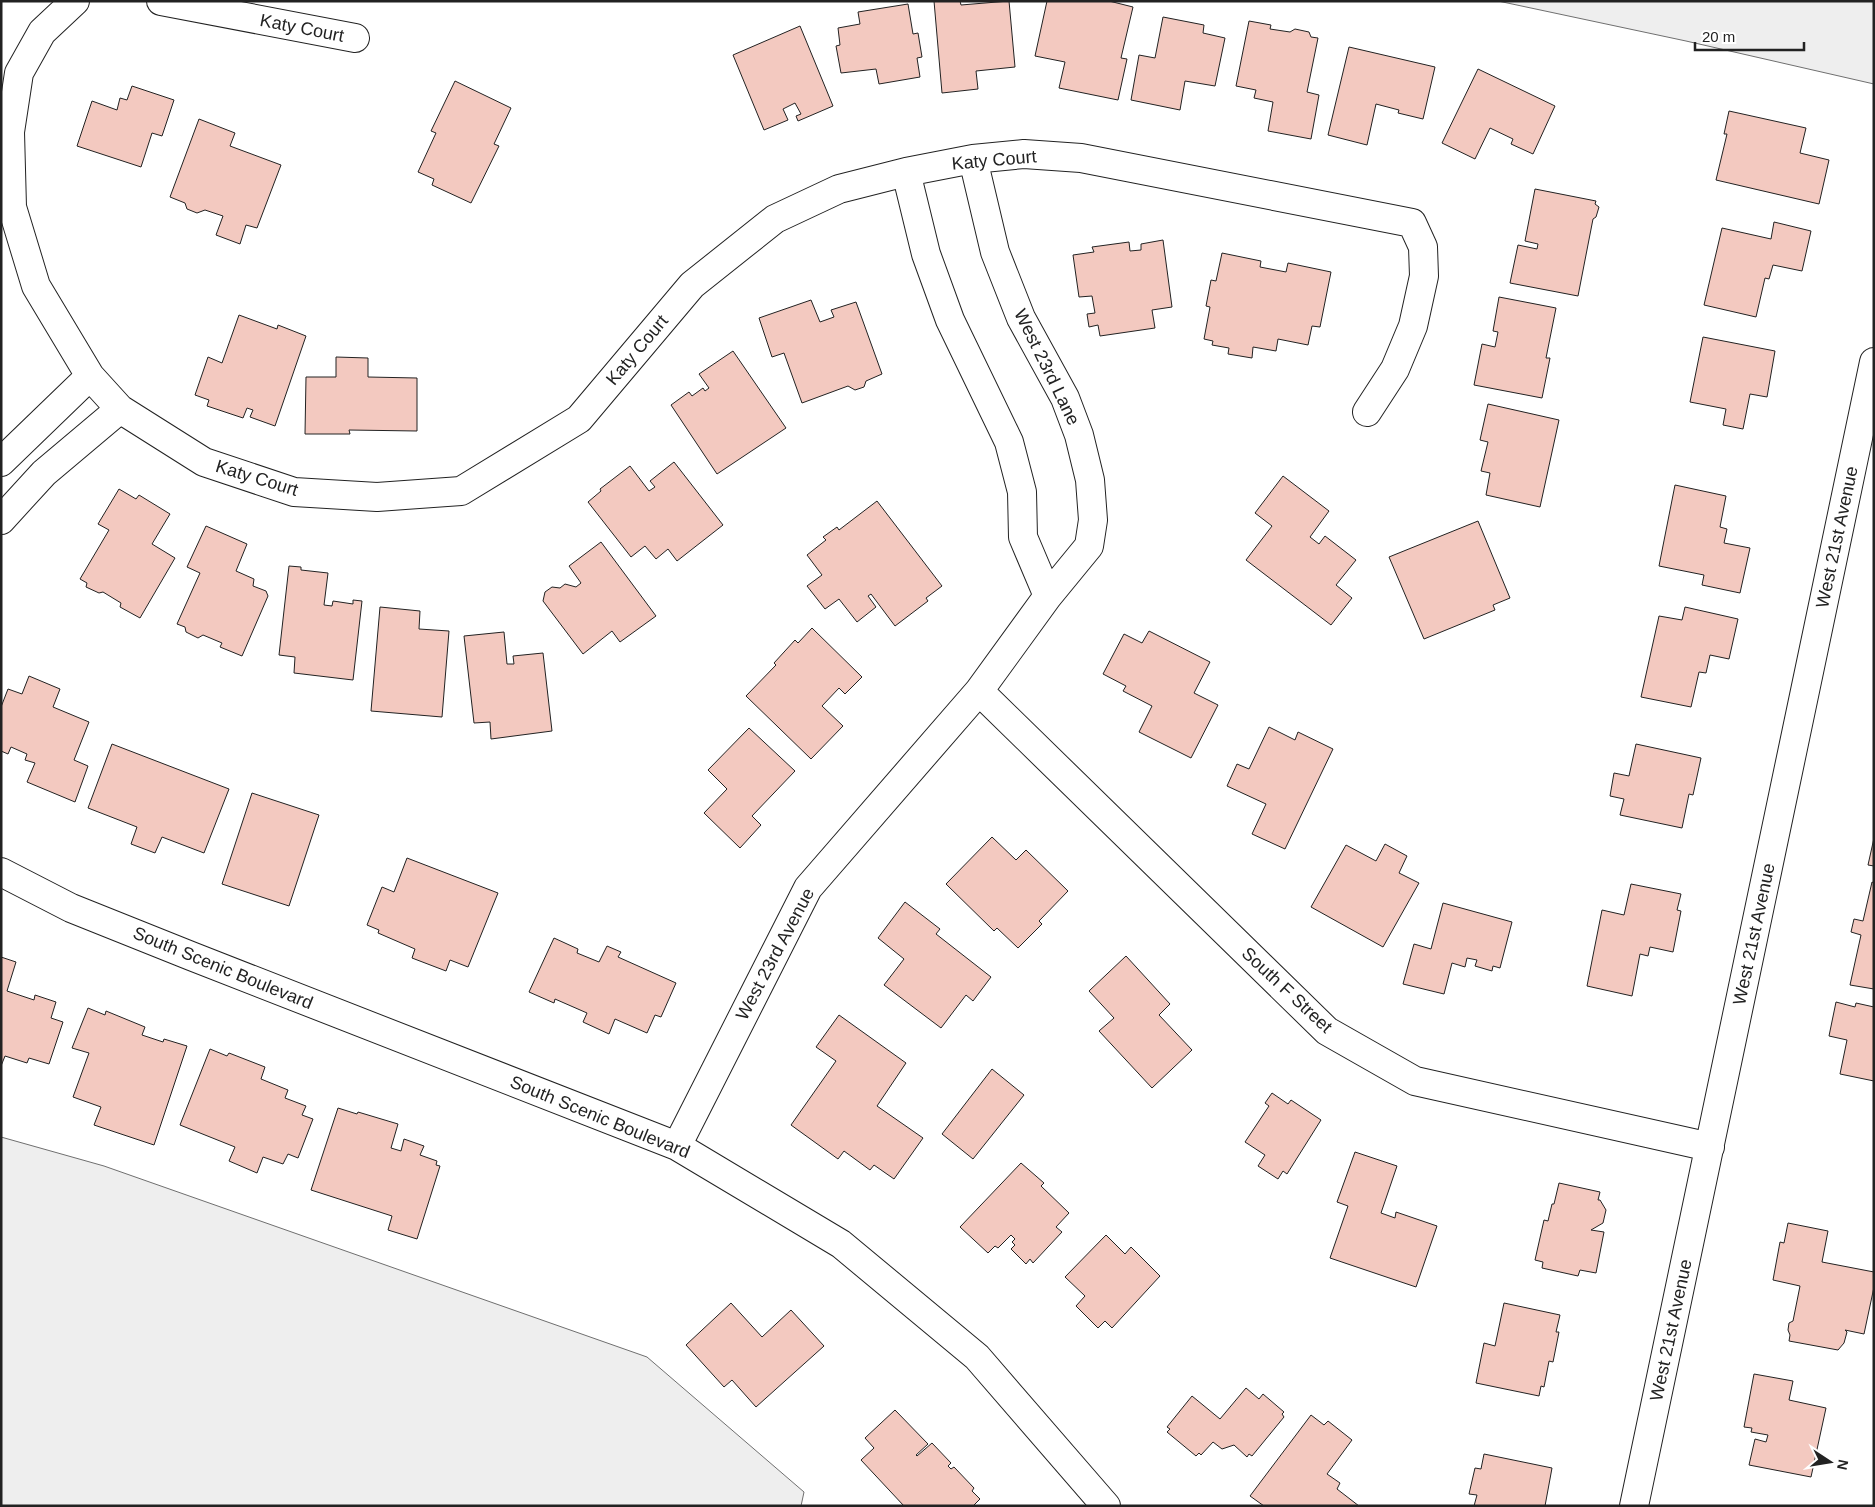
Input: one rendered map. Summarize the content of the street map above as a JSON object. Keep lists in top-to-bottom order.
{
  "streets": {
    "street": [
      "Katy Court",
      "West 23rd Lane",
      "West 21st Avenue",
      "West 23rd Avenue",
      "South Scenic Boulevard",
      "South F Street"
    ]
  },
  "crossings": [
    ["Katy Court", "West 23rd Lane"],
    ["West 23rd Lane", "West 23rd Avenue"],
    ["West 23rd Lane", "South F Street"],
    ["West 21st Avenue", "South F Street"],
    ["West 23rd Avenue", "South Scenic Boulevard"],
    ["West 23rd Avenue", "South F Street"]
  ],
  "scale_bar": "20 m",
  "north": "right"
}
